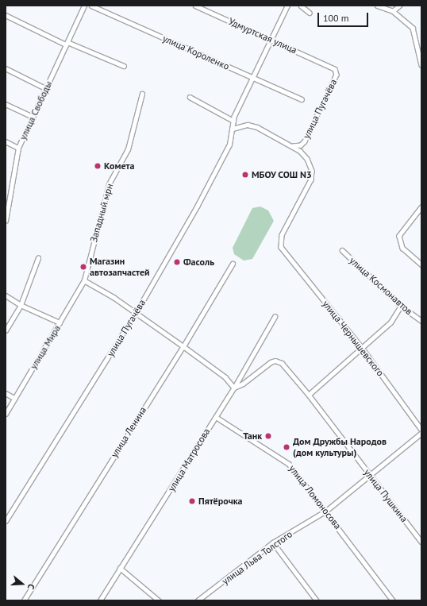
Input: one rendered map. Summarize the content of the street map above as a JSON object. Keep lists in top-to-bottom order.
{
  "streets": {
    "street": [
      "Удмуртская улица",
      "улица Короленко",
      "улица Пугачёва",
      "улица Свободы",
      "Западный мрн",
      "улица Космонавтов",
      "улица Чернышевского",
      "улица Мира",
      "улица Ленина",
      "улица Матросова",
      "улица Пушкина",
      "улица Ломоносова",
      "улица Льва Толстого"
    ]
  },
  "crossings": [
    ["Удмуртская улица", "улица Пугачёва"],
    ["улица Короленко", "улица Пугачёва"],
    ["улица Пугачёва", "улица Чернышевского"],
    ["Западный мрн", "улица Мира"],
    ["улица Матросова", "улица Пушкина"],
    ["улица Матросова", "улица Ломоносова"],
    ["улица Пушкина", "улица Льва Толстого"],
    ["улица Ломоносова", "улица Льва Толстого"]
  ],
  "places": [
    "Комета",
    "МБОУ СОШ N3",
    "Фасоль",
    "Магазин автозапчастей",
    "Танк",
    "Дом Дружбы Народов (дом культуры)",
    "Пятёрочка"
  ],
  "scale_bar": "100 m",
  "north": "right"
}
